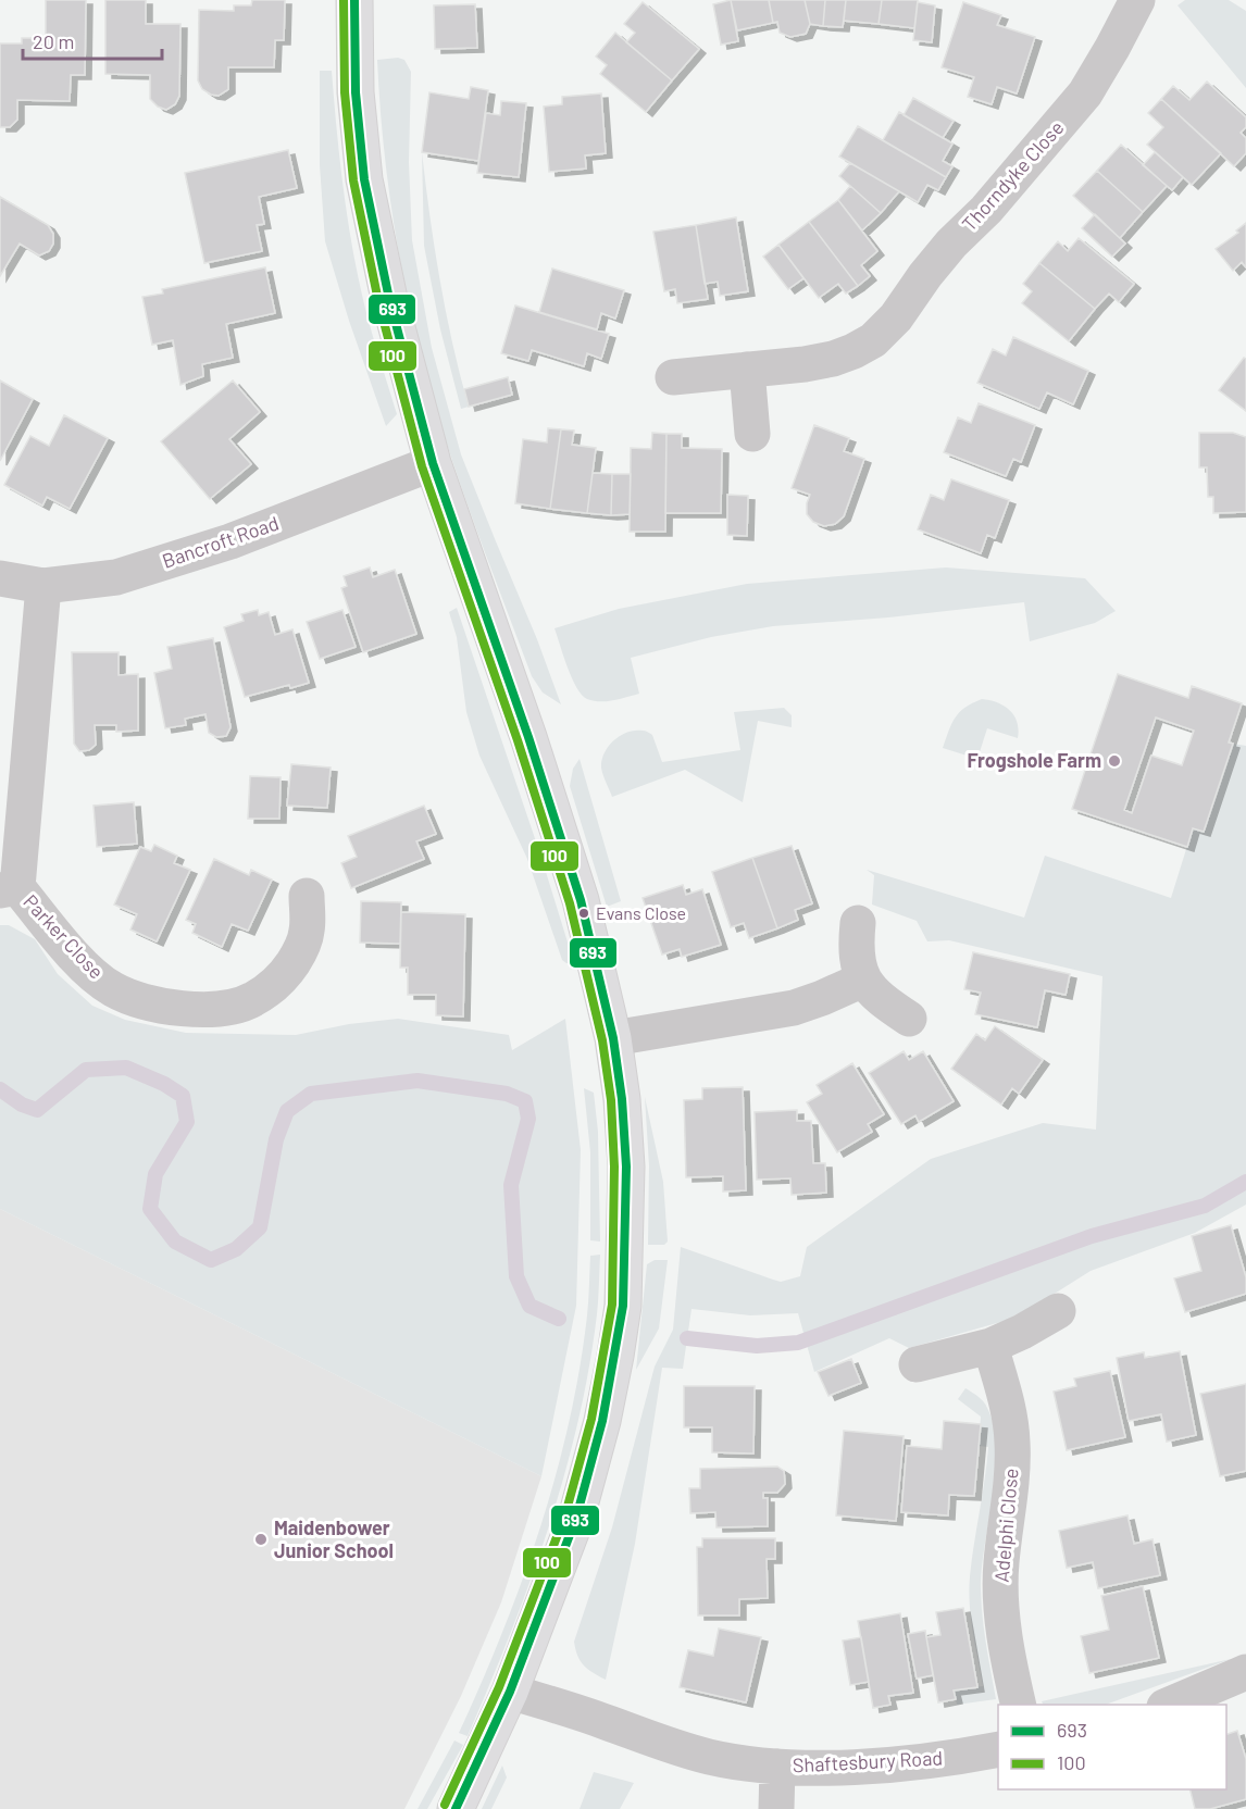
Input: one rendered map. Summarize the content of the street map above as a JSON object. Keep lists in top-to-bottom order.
{
  "streets": {
    "street": [
      "Thorndyke Close",
      "Bancroft Road",
      "Parker Close",
      "Adelphi Close",
      "Shaftesbury Road"
    ]
  },
  "crossings": [
    ["Bancroft Road", "Parker Close"]
  ],
  "places": ["Frogshole Farm", "Evans Close", "Maidenbower Junior School"],
  "lines": ["transit line 693", "transit line 100"],
  "legend": ["693", "100"],
  "scale_bar": "20 m"
}
